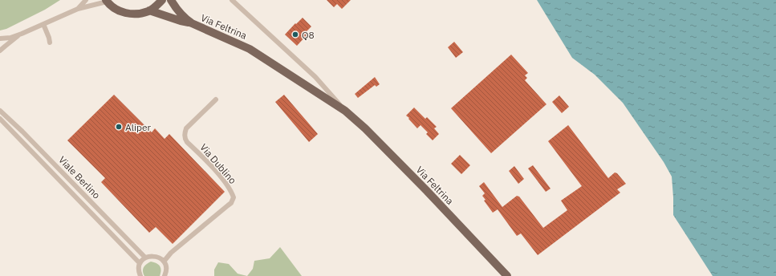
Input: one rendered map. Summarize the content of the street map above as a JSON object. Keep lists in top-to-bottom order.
{
  "streets": {
    "main road": ["Via Feltrina"],
    "street": ["Via Dublino", "Viale Berlino"]
  },
  "places": ["Q8", "Aliper"]
}
